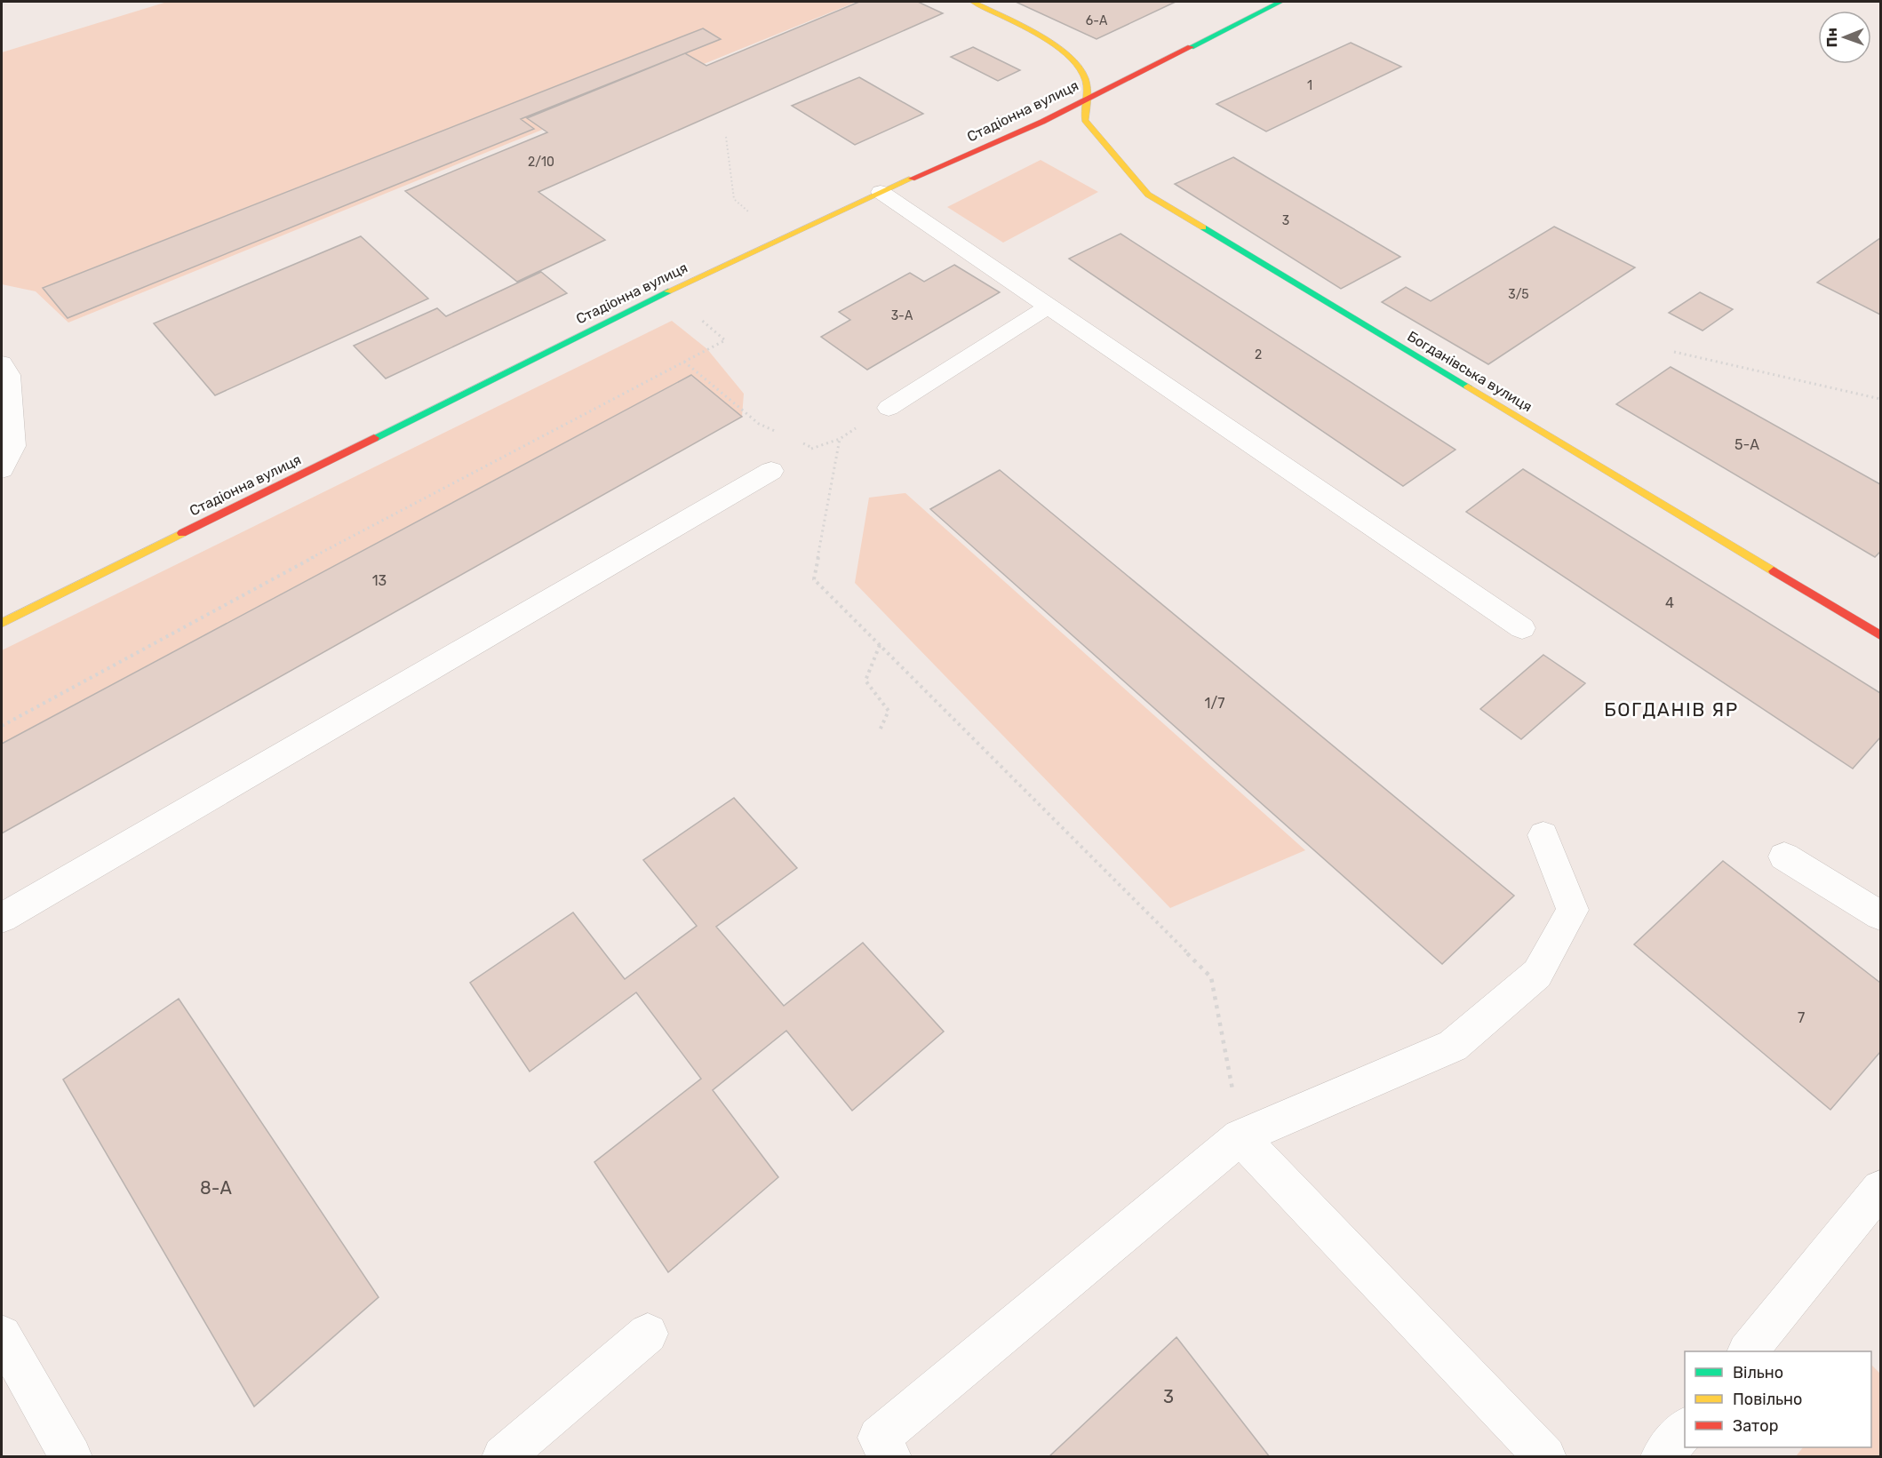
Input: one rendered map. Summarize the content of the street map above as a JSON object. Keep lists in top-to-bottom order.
{
  "streets": {
    "street": ["Стадіонна вулиця", "Богданівська вулиця"]
  },
  "crossings": [
    ["Стадіонна вулиця", "Богданівська вулиця"]
  ],
  "districts": ["БОГДАНІВ ЯР"],
  "house_numbers": [
    "6-А",
    "1",
    "2/10",
    "3",
    "3/5",
    "3-А",
    "2",
    "5-А",
    "13",
    "4",
    "1/7",
    "7",
    "8-А",
    "3"
  ],
  "legend": ["Вільно", "Повільно", "Затор"],
  "north": "left"
}
